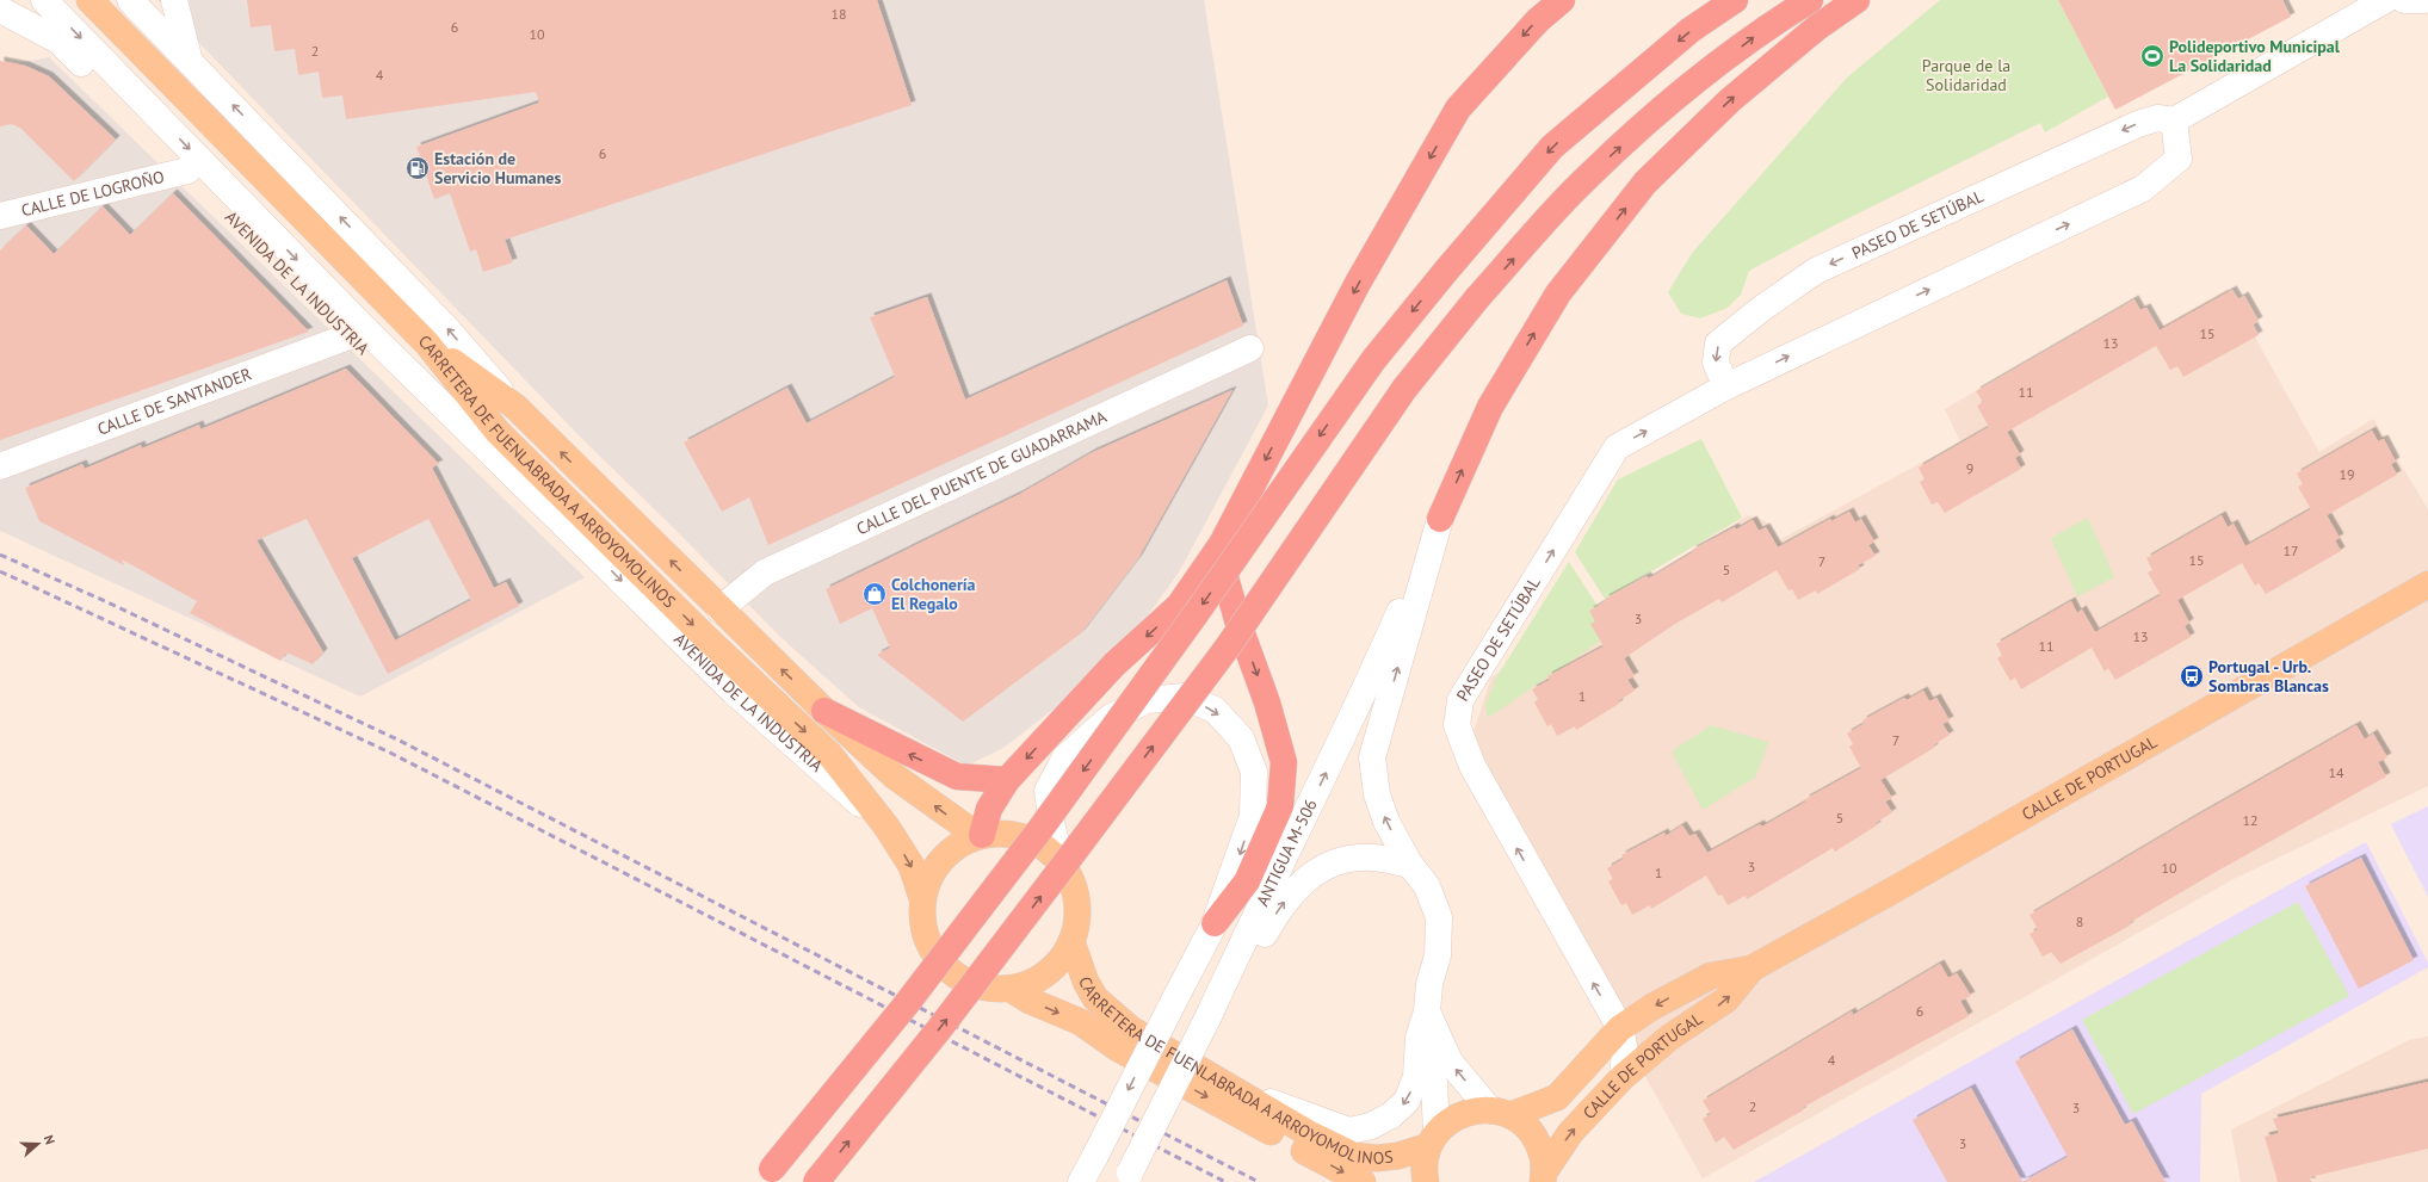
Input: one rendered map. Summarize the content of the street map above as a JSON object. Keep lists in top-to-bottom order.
{
  "streets": {
    "main road": ["CARRETERA DE FUENLABRADA A ARROYOMOLINOS", "CALLE DE PORTUGAL"],
    "street": [
      "CALLE DE LOGROÑO",
      "PASEO DE SETÚBAL",
      "AVENIDA DE LA INDUSTRIA",
      "CALLE DE SANTANDER",
      "CALLE DEL PUENTE DE GUADARRAMA",
      "ANTIGUA M-506"
    ]
  },
  "crossings": [
    ["CALLE DE LOGROÑO", "AVENIDA DE LA INDUSTRIA"],
    ["PASEO DE SETÚBAL", "CALLE DE PORTUGAL"],
    ["AVENIDA DE LA INDUSTRIA", "CALLE DE SANTANDER"],
    ["AVENIDA DE LA INDUSTRIA", "CARRETERA DE FUENLABRADA A ARROYOMOLINOS"],
    ["CALLE DEL PUENTE DE GUADARRAMA", "CARRETERA DE FUENLABRADA A ARROYOMOLINOS"],
    ["CARRETERA DE FUENLABRADA A ARROYOMOLINOS", "CALLE DE PORTUGAL"]
  ],
  "one_way": ["ANTIGUA M-506"],
  "parks": ["Parque de la Solidaridad"],
  "places": {
    "sports": ["Polideportivo Municipal La Solidaridad"],
    "fuel station": ["Estación de Servicio Humanes"],
    "shop": ["Colchonería El Regalo"],
    "bus stop": ["Portugal - Urb. Sombras Blancas"]
  },
  "house_numbers": [
    "18",
    "6",
    "10",
    "2",
    "4",
    "6",
    "15",
    "13",
    "11",
    "9",
    "19",
    "17",
    "15",
    "7",
    "5",
    "3",
    "13",
    "11",
    "1",
    "7",
    "14",
    "5",
    "12",
    "3",
    "10",
    "1",
    "8",
    "6",
    "4",
    "2",
    "3",
    "3"
  ],
  "north": "right"
}
